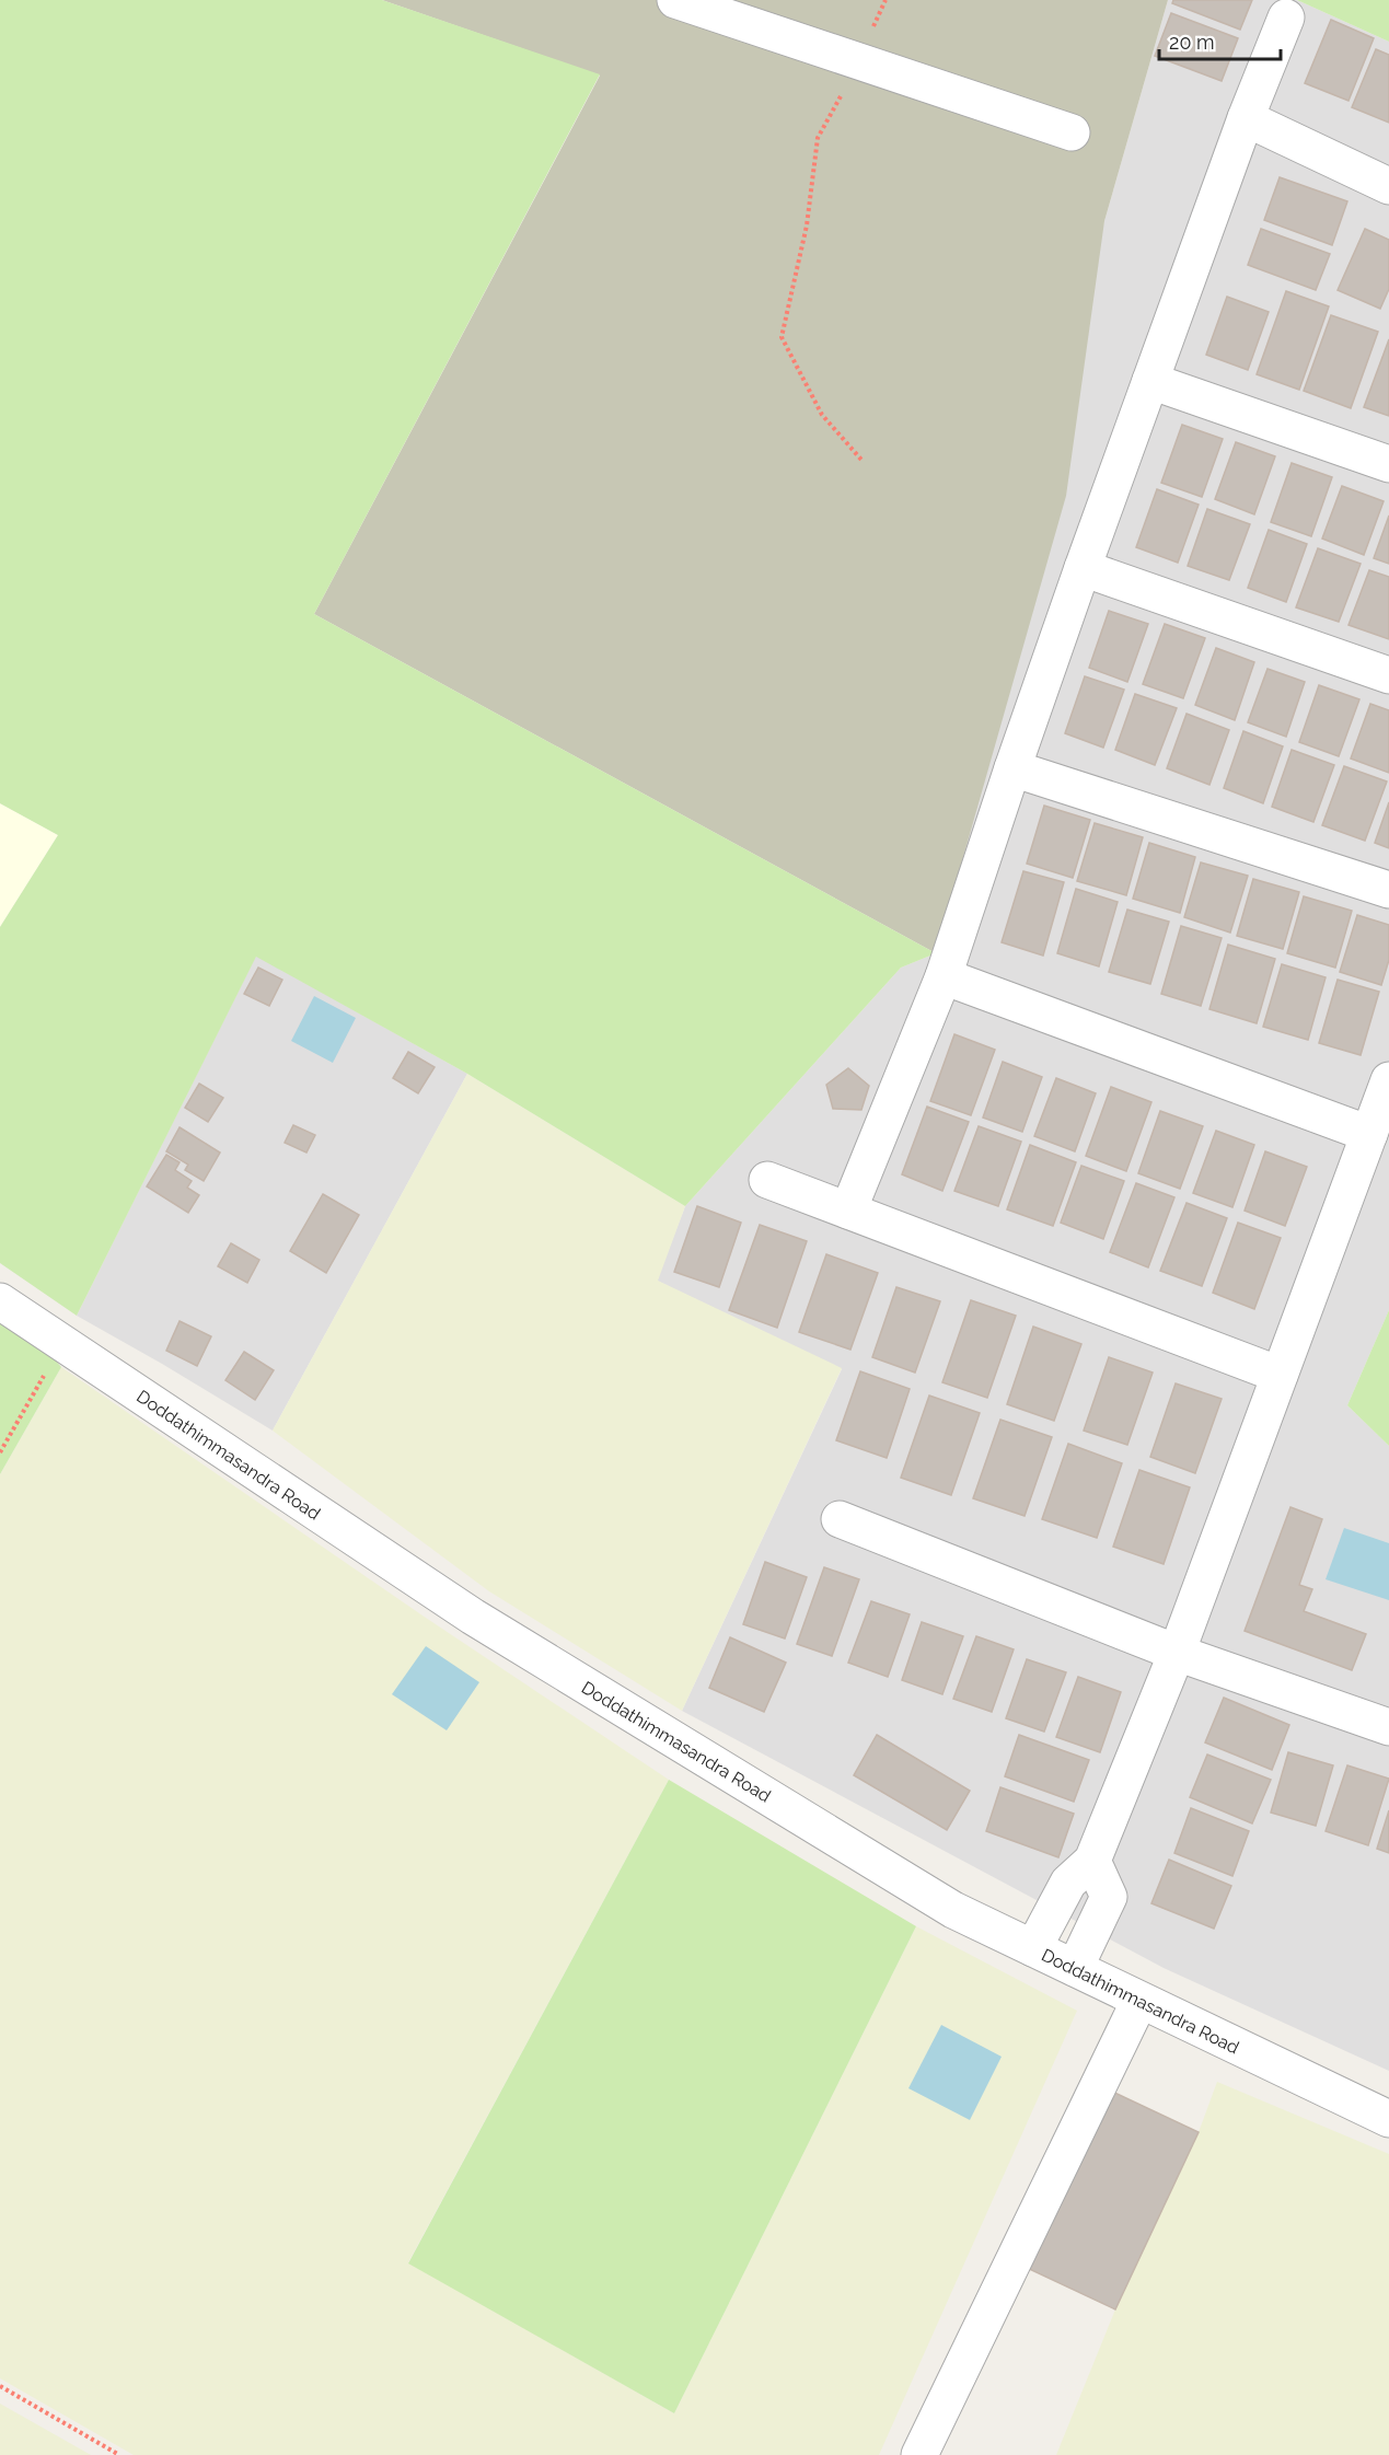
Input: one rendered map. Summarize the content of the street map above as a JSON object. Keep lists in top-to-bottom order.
{
  "streets": {
    "street": ["Doddathimmasandra Road"]
  },
  "scale_bar": "20 m"
}
